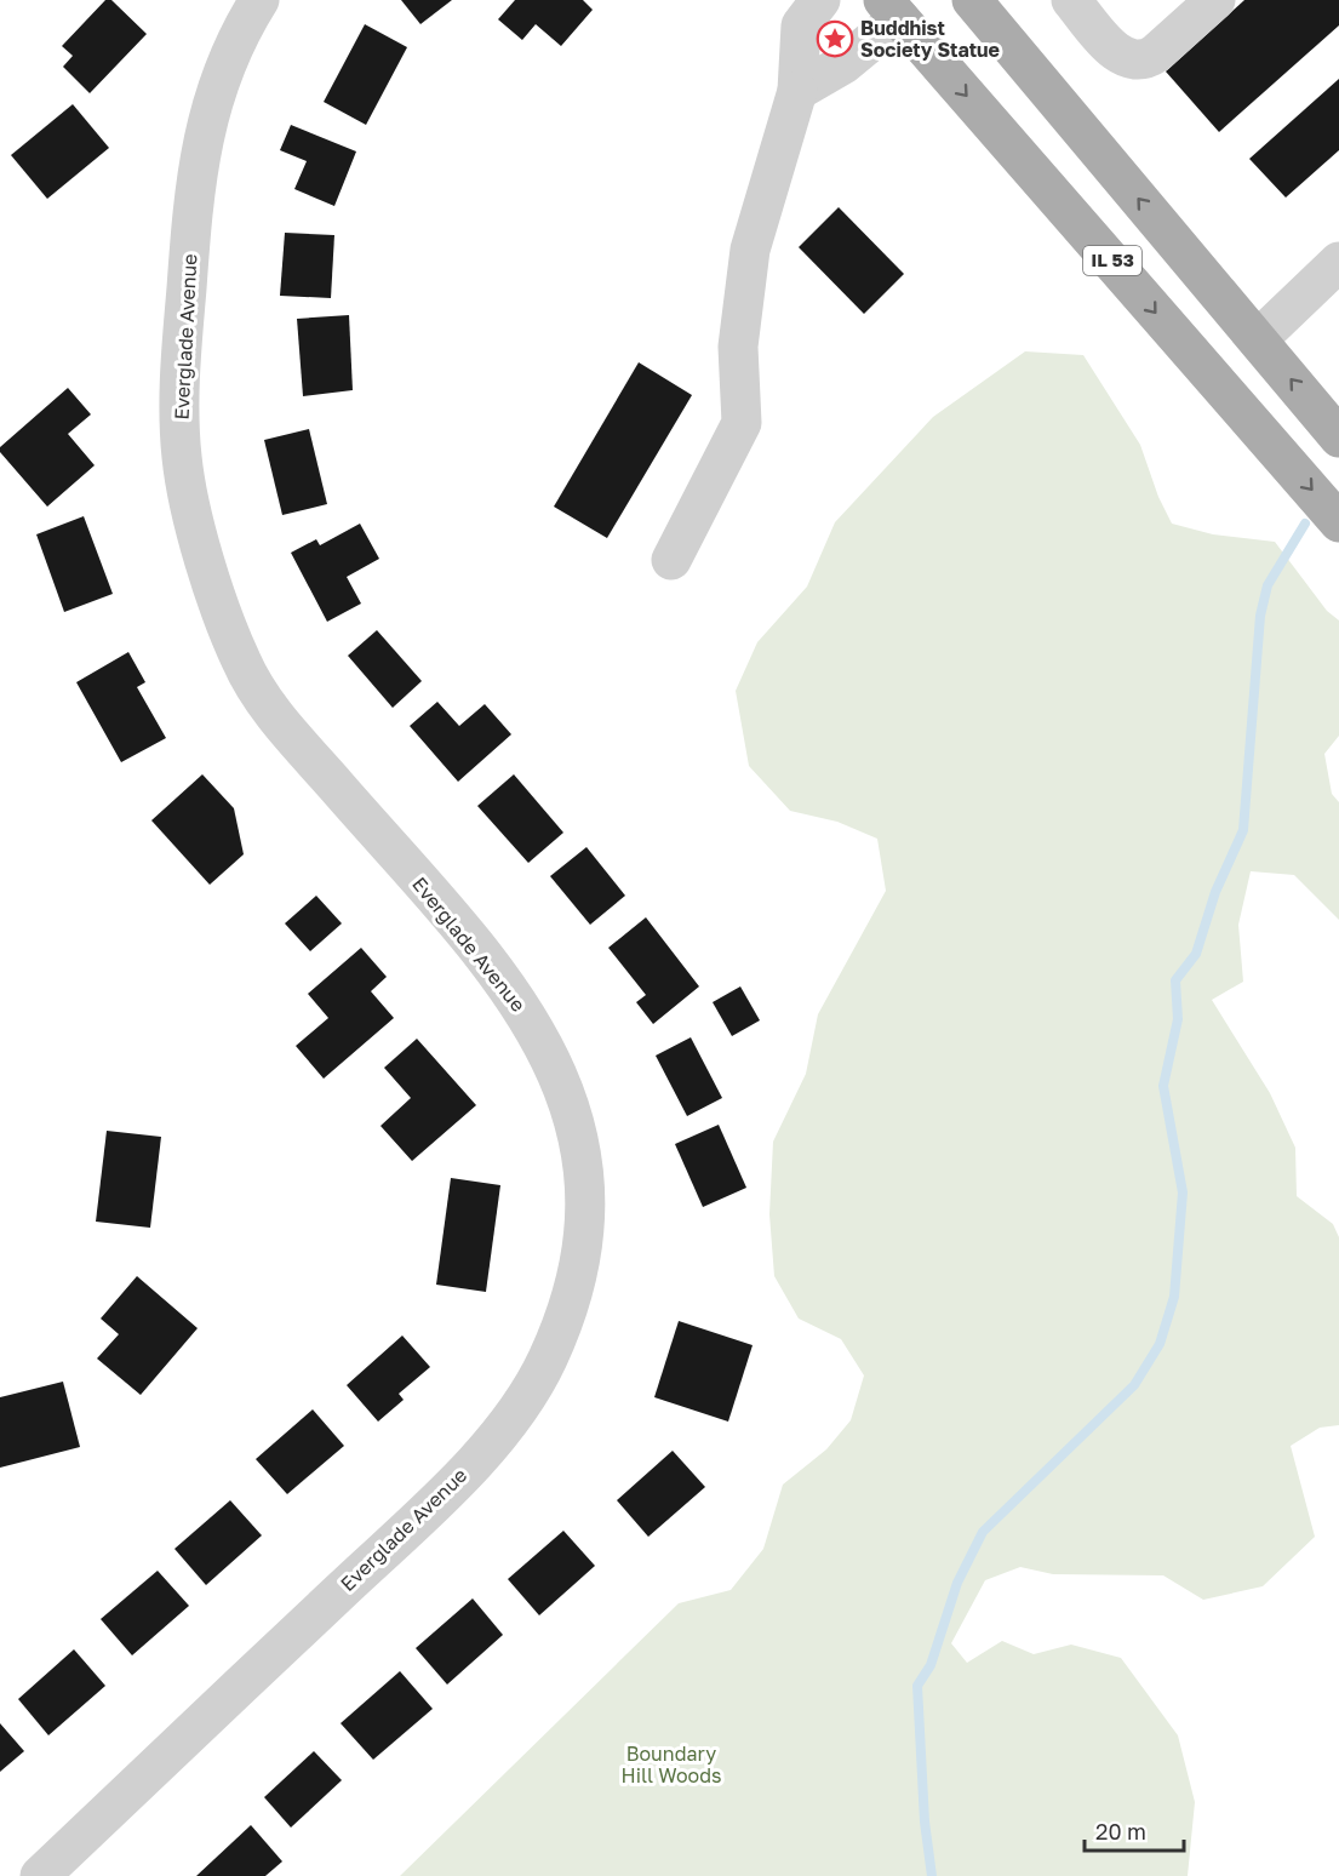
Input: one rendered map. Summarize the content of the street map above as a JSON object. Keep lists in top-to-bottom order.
{
  "streets": {
    "main road": ["IL 53"],
    "street": ["Everglade Avenue"]
  },
  "parks": ["Boundary Hill Woods"],
  "places": {
    "place": ["Buddhist Society Statue"]
  },
  "scale_bar": "20 m"
}
